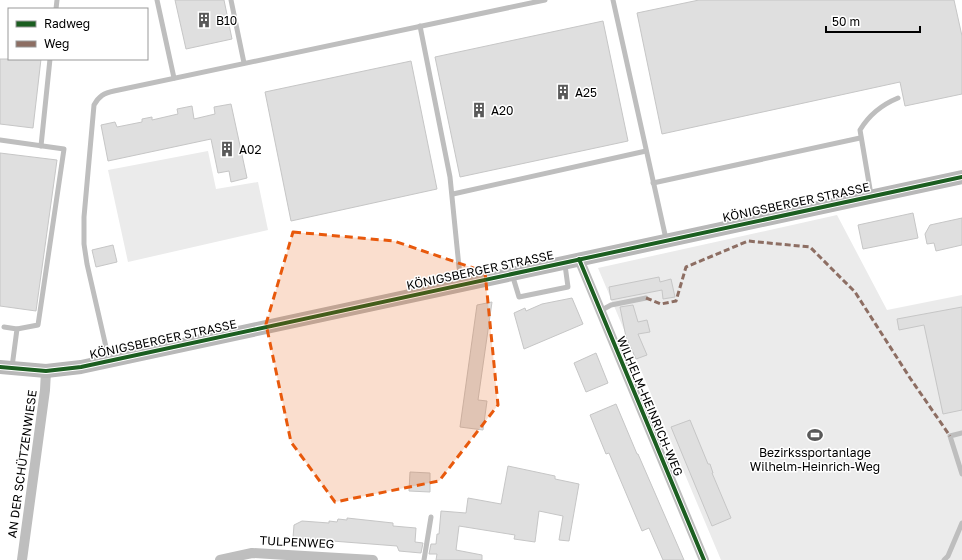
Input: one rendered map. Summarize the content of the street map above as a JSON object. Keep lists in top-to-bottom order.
{
  "streets": {
    "main road": ["KÖNIGSBERGER STRASSE"],
    "street": ["WILHELM-HEINRICH-WEG", "AN DER SCHÜTZENWIESE", "TULPENWEG"]
  },
  "crossings": [
    ["KÖNIGSBERGER STRASSE", "WILHELM-HEINRICH-WEG"],
    ["KÖNIGSBERGER STRASSE", "AN DER SCHÜTZENWIESE"]
  ],
  "places": {
    "building": [
      "B10",
      "A25",
      "A20",
      "A02"
    ],
    "sports": ["Bezirkssportanlage Wilhelm-Heinrich-Weg"]
  },
  "legend": ["Radweg", "Weg"],
  "scale_bar": "50 m"
}
